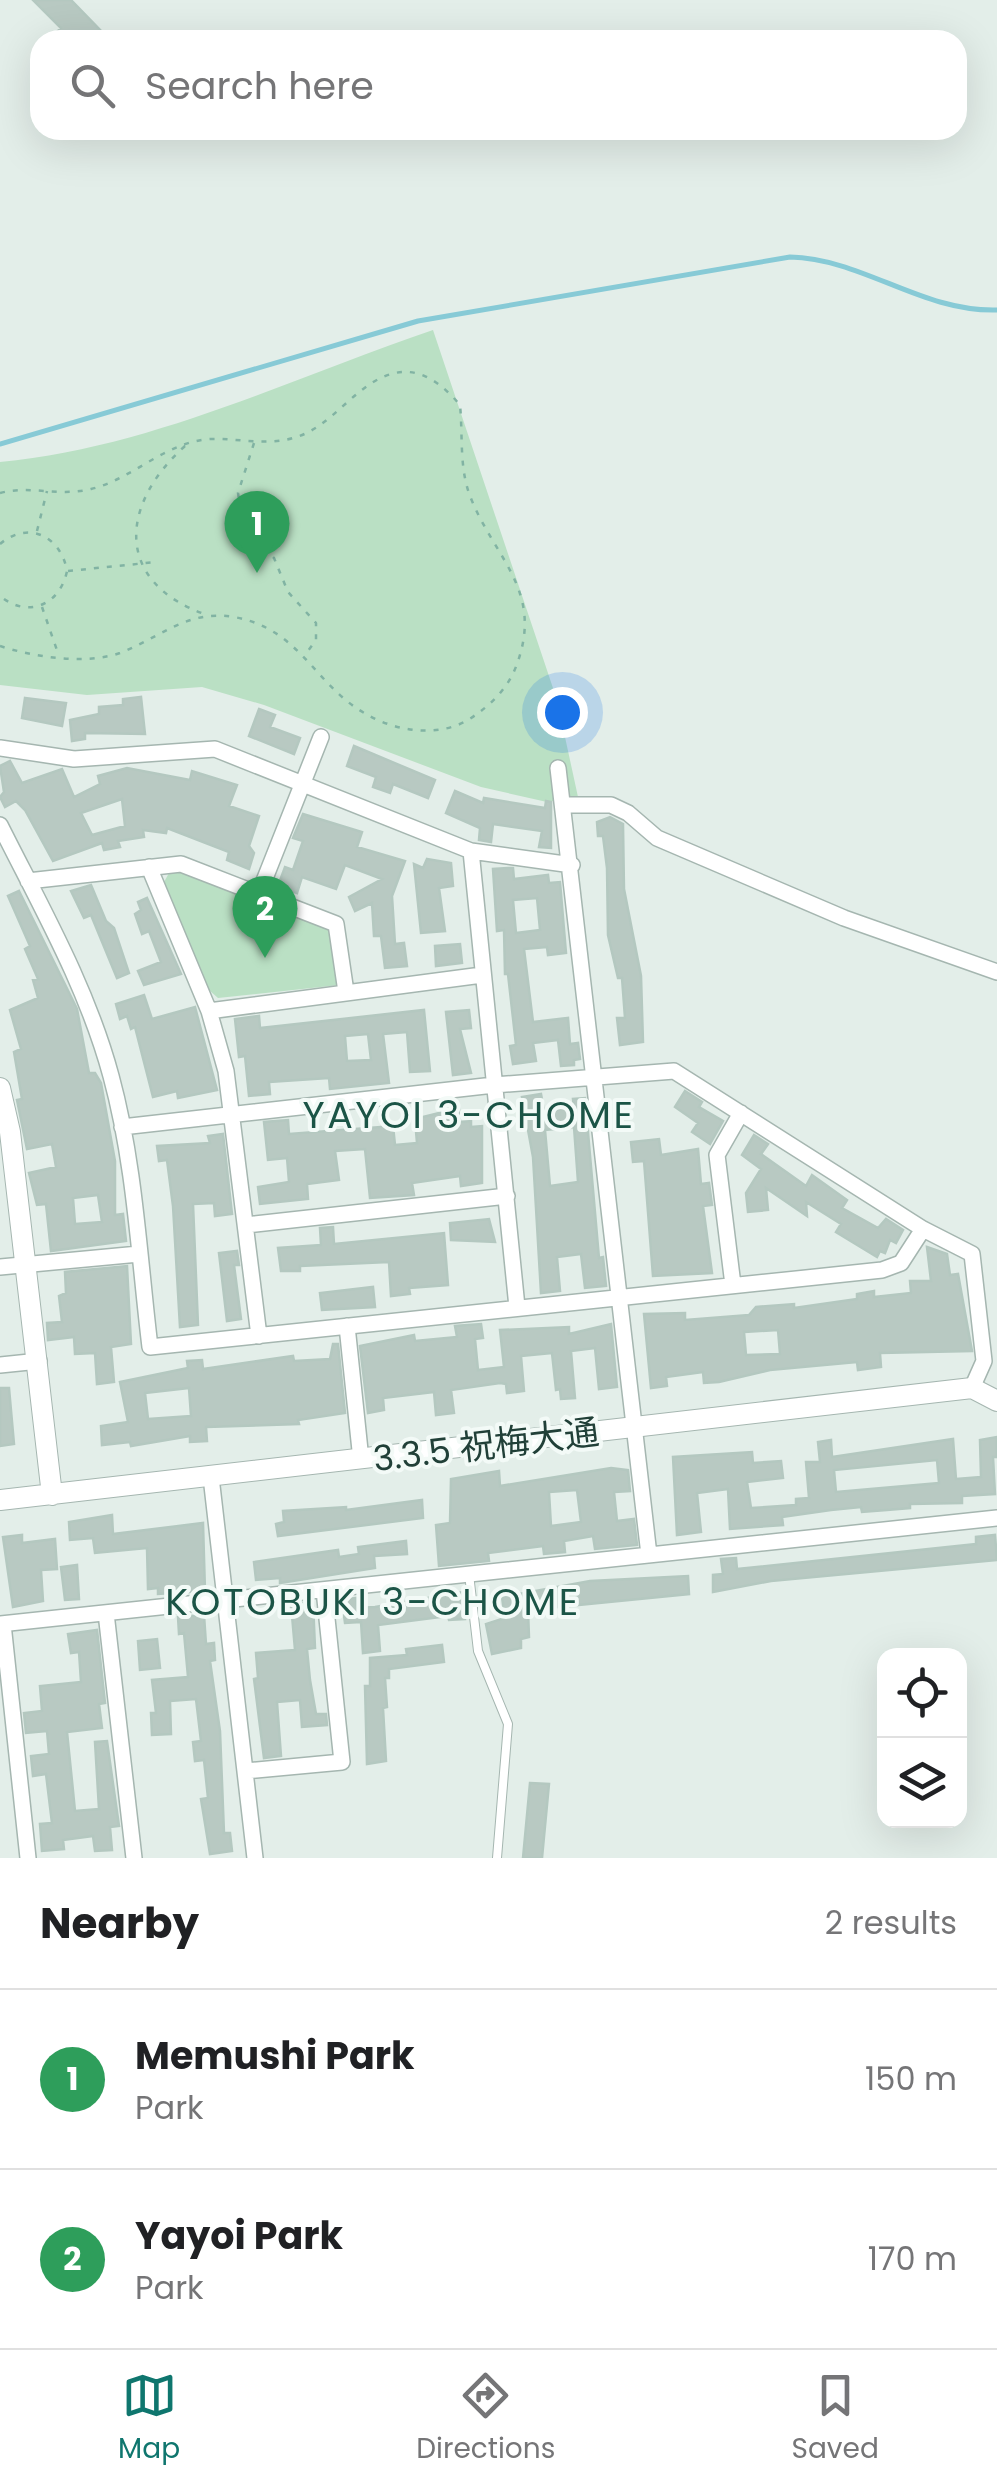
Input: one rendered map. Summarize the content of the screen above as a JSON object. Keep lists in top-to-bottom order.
{
  "streets": {
    "street": ["3.3.5 祝梅大通"]
  },
  "districts": ["YAYOI 3-CHOME", "KOTOBUKI 3-CHOME"],
  "page": {
    "search": "Search here",
    "pins": ["1", "2"],
    "heading": ["Nearby", "2 results"],
    "list": [
      {
        "mark": "1",
        "name": "Memushi Park",
        "note": "Park",
        "value": "150 m"
      },
      {
        "mark": "2",
        "name": "Yayoi Park",
        "note": "Park",
        "value": "170 m"
      }
    ],
    "nav": ["Map", "Directions", "Saved"]
  }
}
